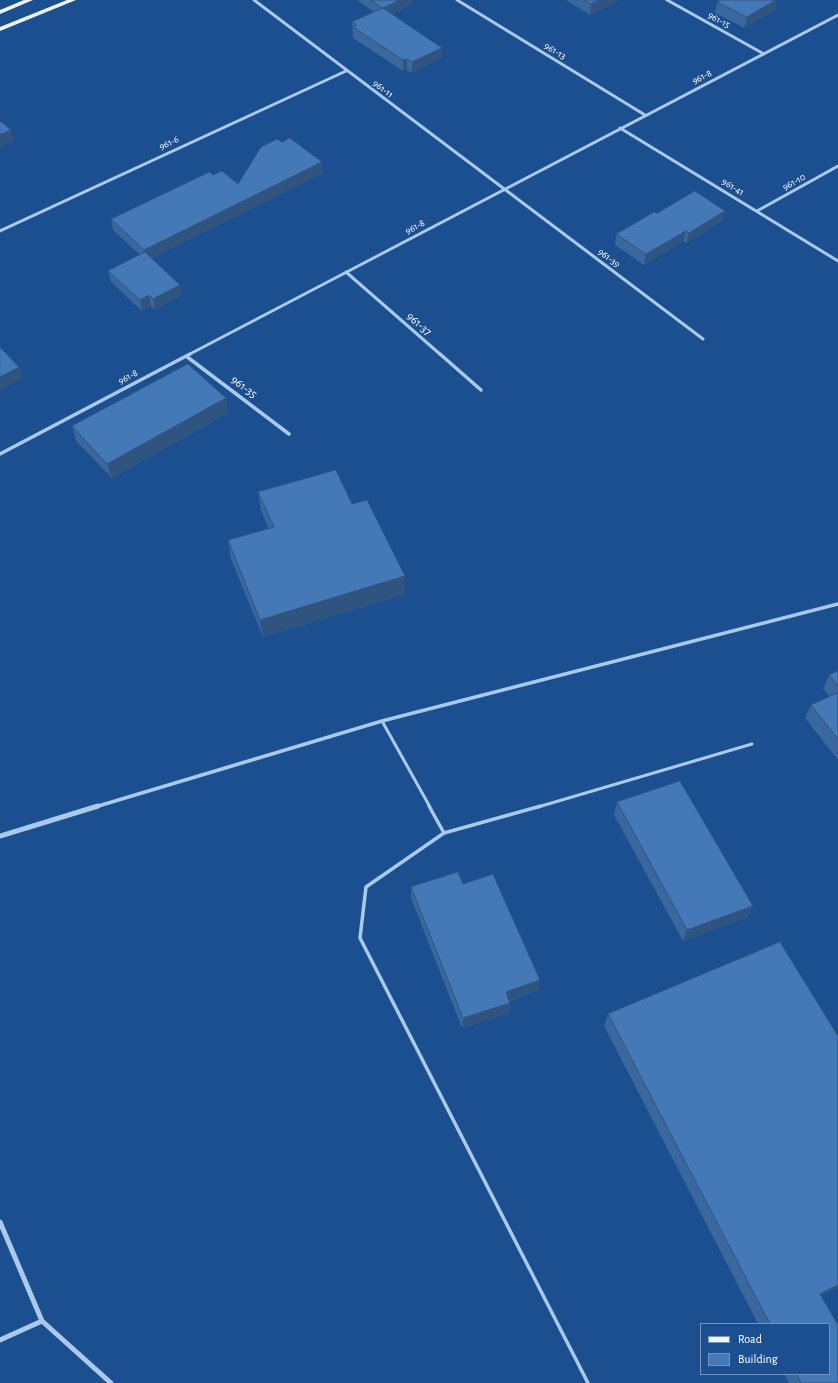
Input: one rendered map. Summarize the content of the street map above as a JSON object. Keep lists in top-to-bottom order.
{
  "streets": {
    "street": [
      "961-15",
      "961-13",
      "961-8",
      "961-11",
      "961-6",
      "961-10",
      "961-41",
      "961-39",
      "961-37",
      "961-35"
    ]
  },
  "crossings": [
    ["961-15", "961-8"],
    ["961-13", "961-8"],
    ["961-8", "961-11"],
    ["961-8", "961-41"],
    ["961-8", "961-39"],
    ["961-8", "961-37"],
    ["961-8", "961-35"],
    ["961-11", "961-6"],
    ["961-11", "961-39"],
    ["961-10", "961-41"]
  ],
  "legend": ["Road", "Building"]
}
